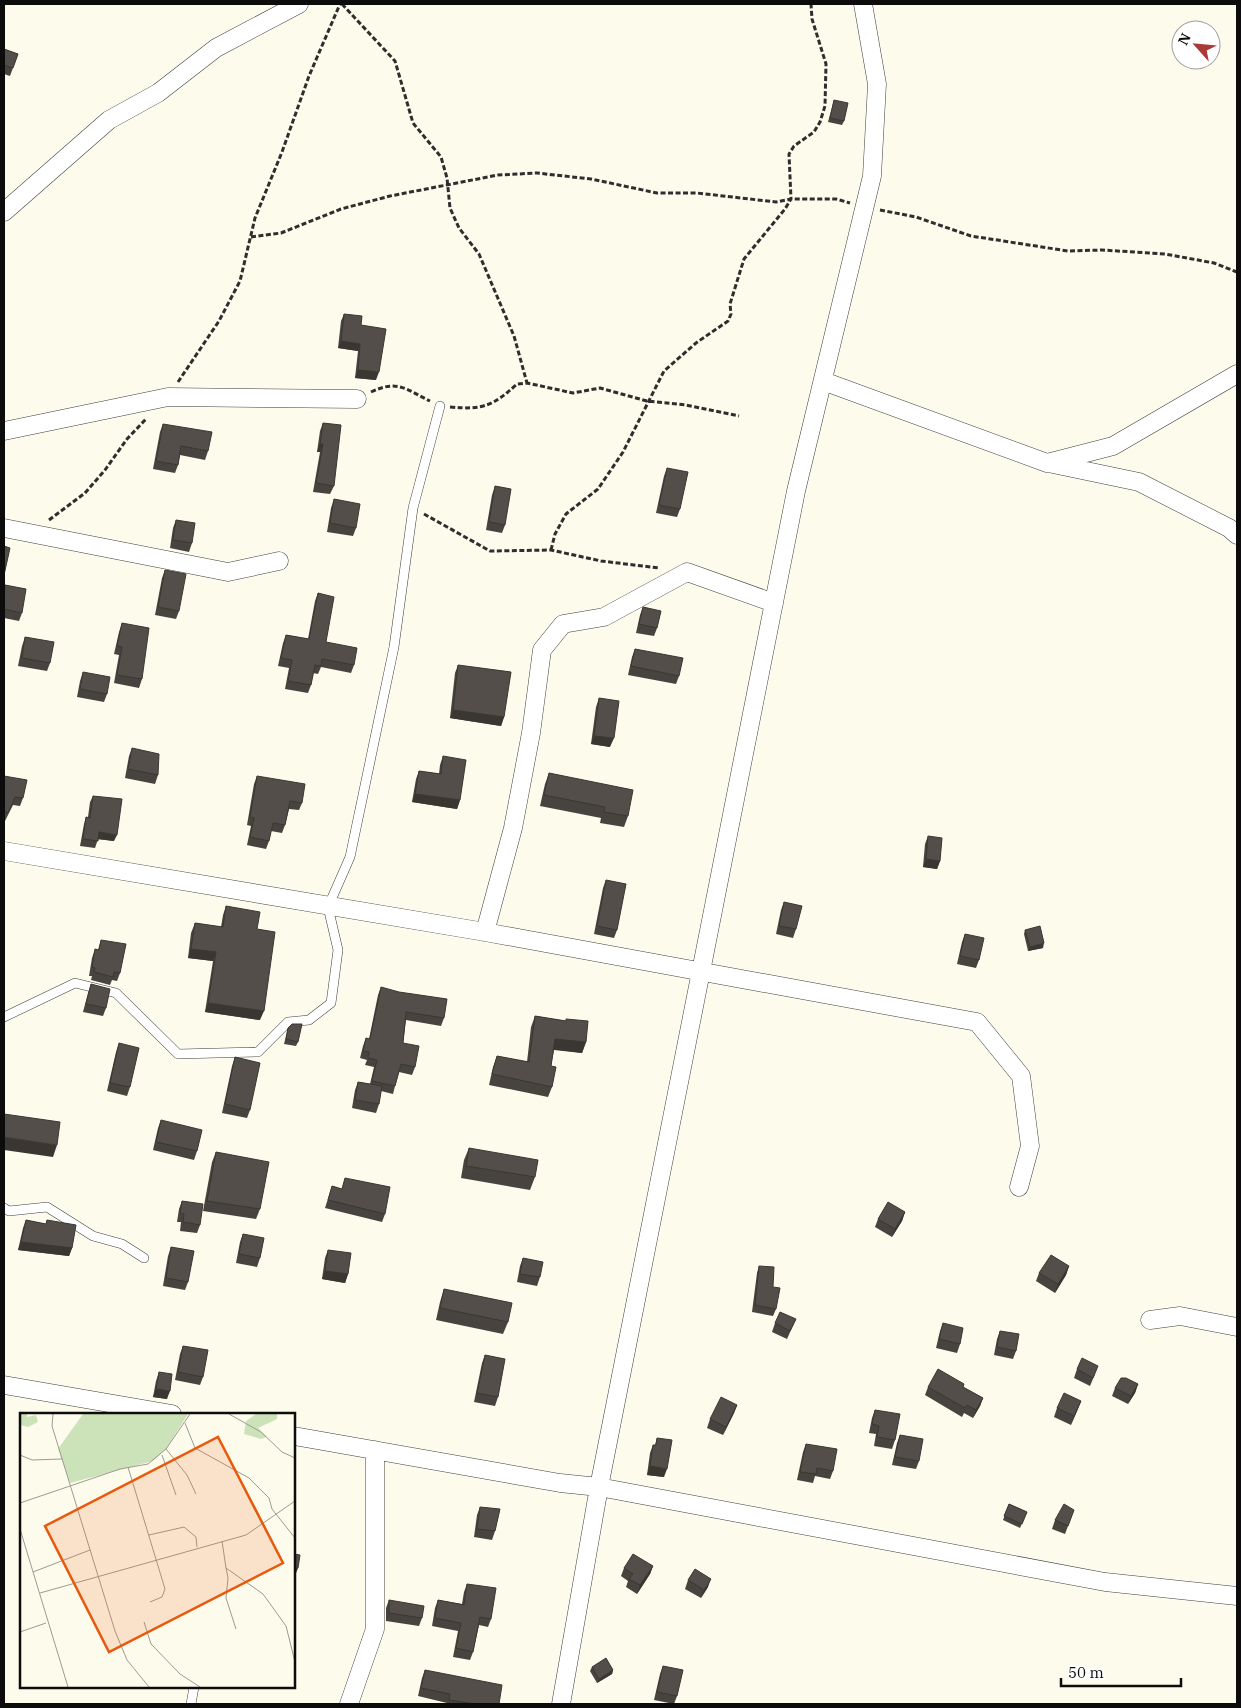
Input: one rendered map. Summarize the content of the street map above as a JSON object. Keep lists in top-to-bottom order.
{
  "scale_bar": "50 m",
  "north": "top left"
}
